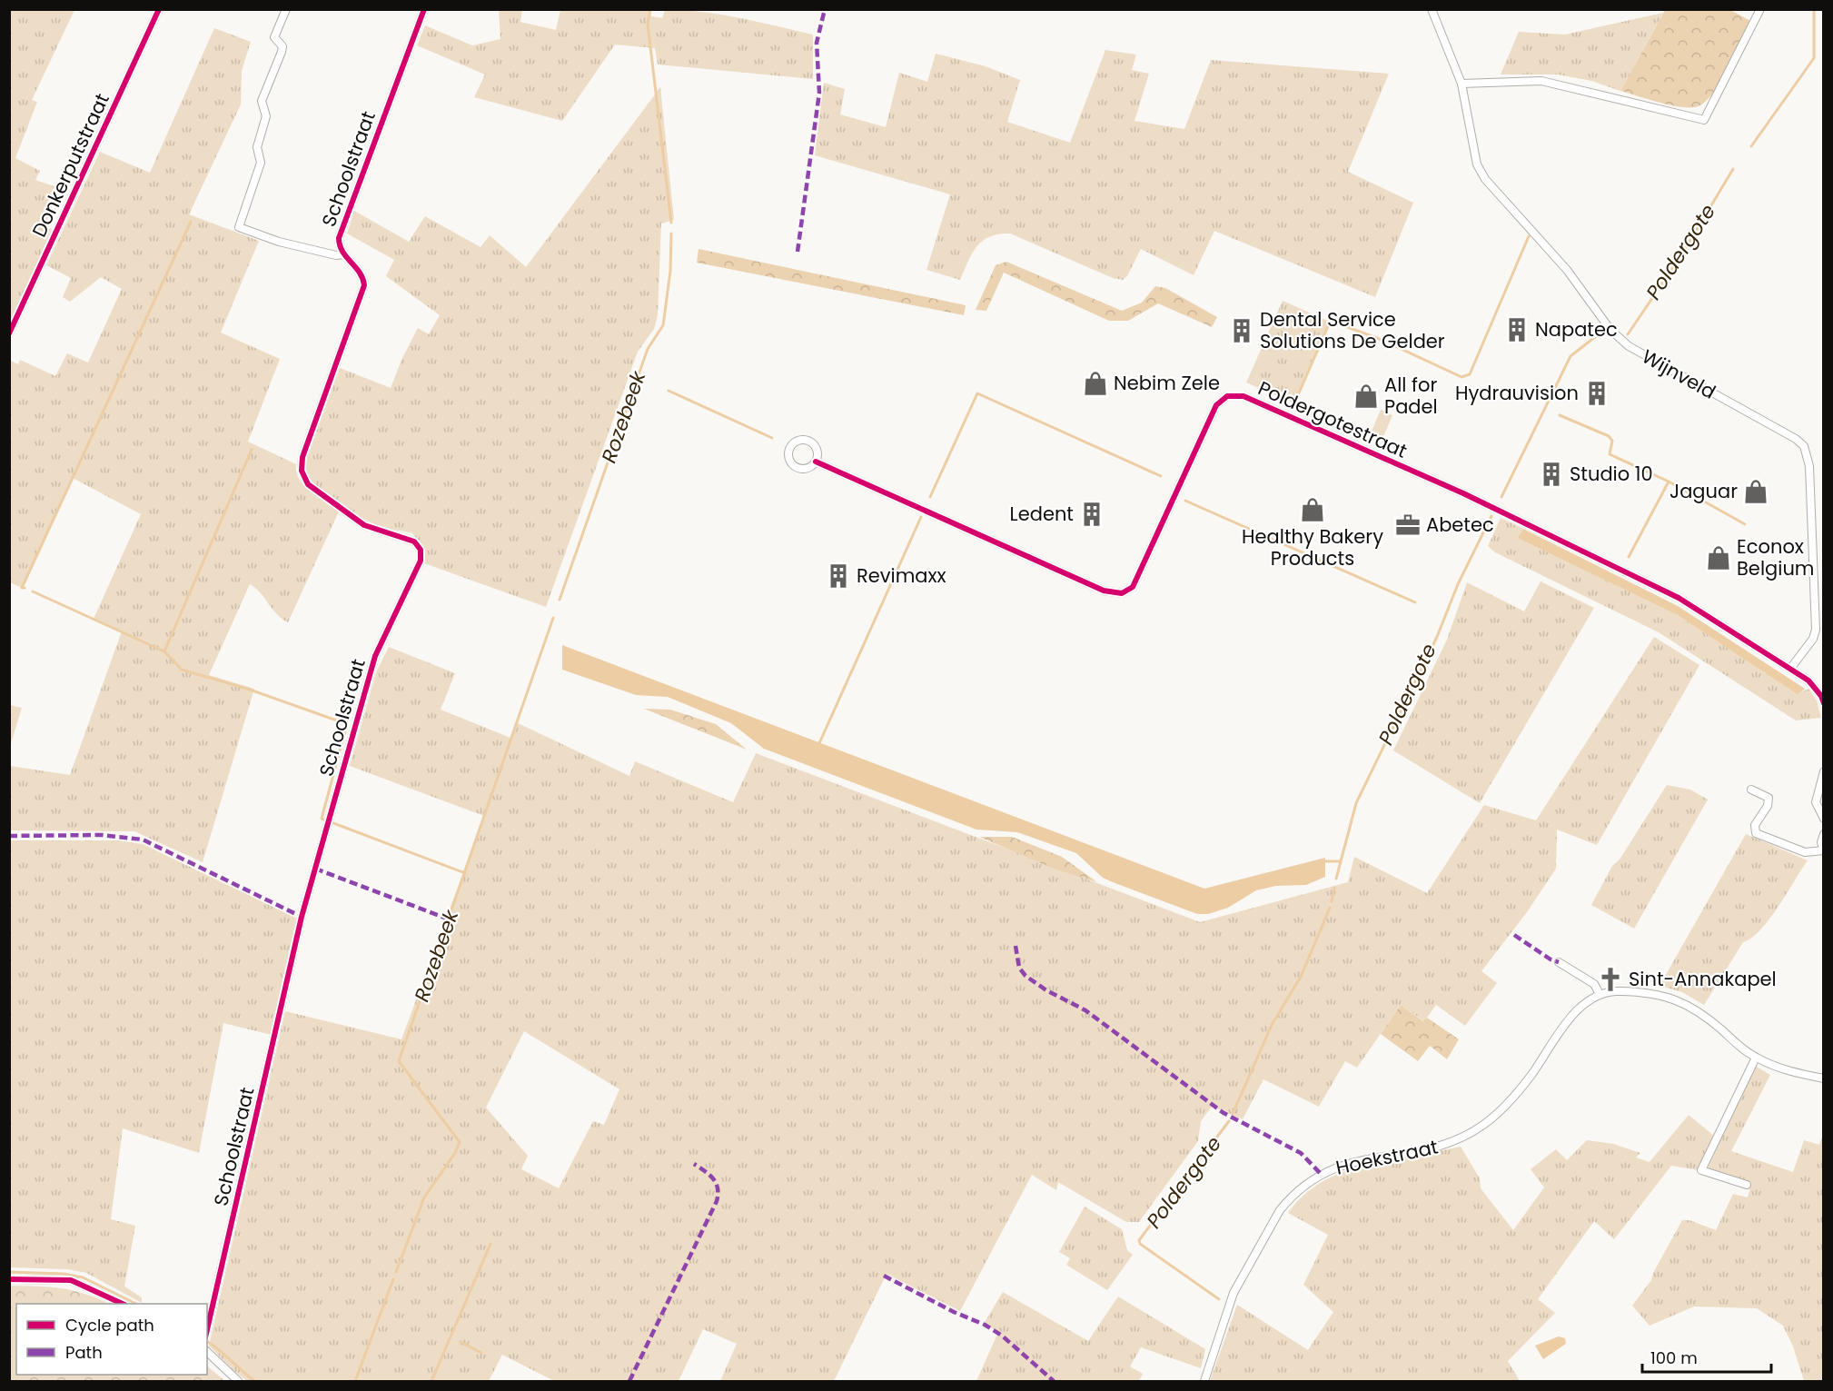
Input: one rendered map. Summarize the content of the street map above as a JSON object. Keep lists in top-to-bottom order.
{
  "streets": {
    "street": [
      "Donkerputstraat",
      "Schoolstraat",
      "Wijnveld",
      "Poldergotestraat",
      "Hoekstraat"
    ]
  },
  "crossings": [
    ["Wijnveld", "Poldergotestraat"]
  ],
  "water": ["Poldergote", "Rozebeek"],
  "places": {
    "building": [
      "Napatec",
      "Dental Service Solutions De Gelder",
      "Hydrauvision",
      "Studio 10",
      "Ledent",
      "Revimaxx"
    ],
    "shop": [
      "Nebim Zele",
      "All for Padel",
      "Jaguar",
      "Healthy Bakery Products",
      "Econox Belgium"
    ],
    "office": ["Abetec"],
    "church": ["Sint-Annakapel"]
  },
  "legend": ["Cycle path", "Path"],
  "scale_bar": "100 m"
}
